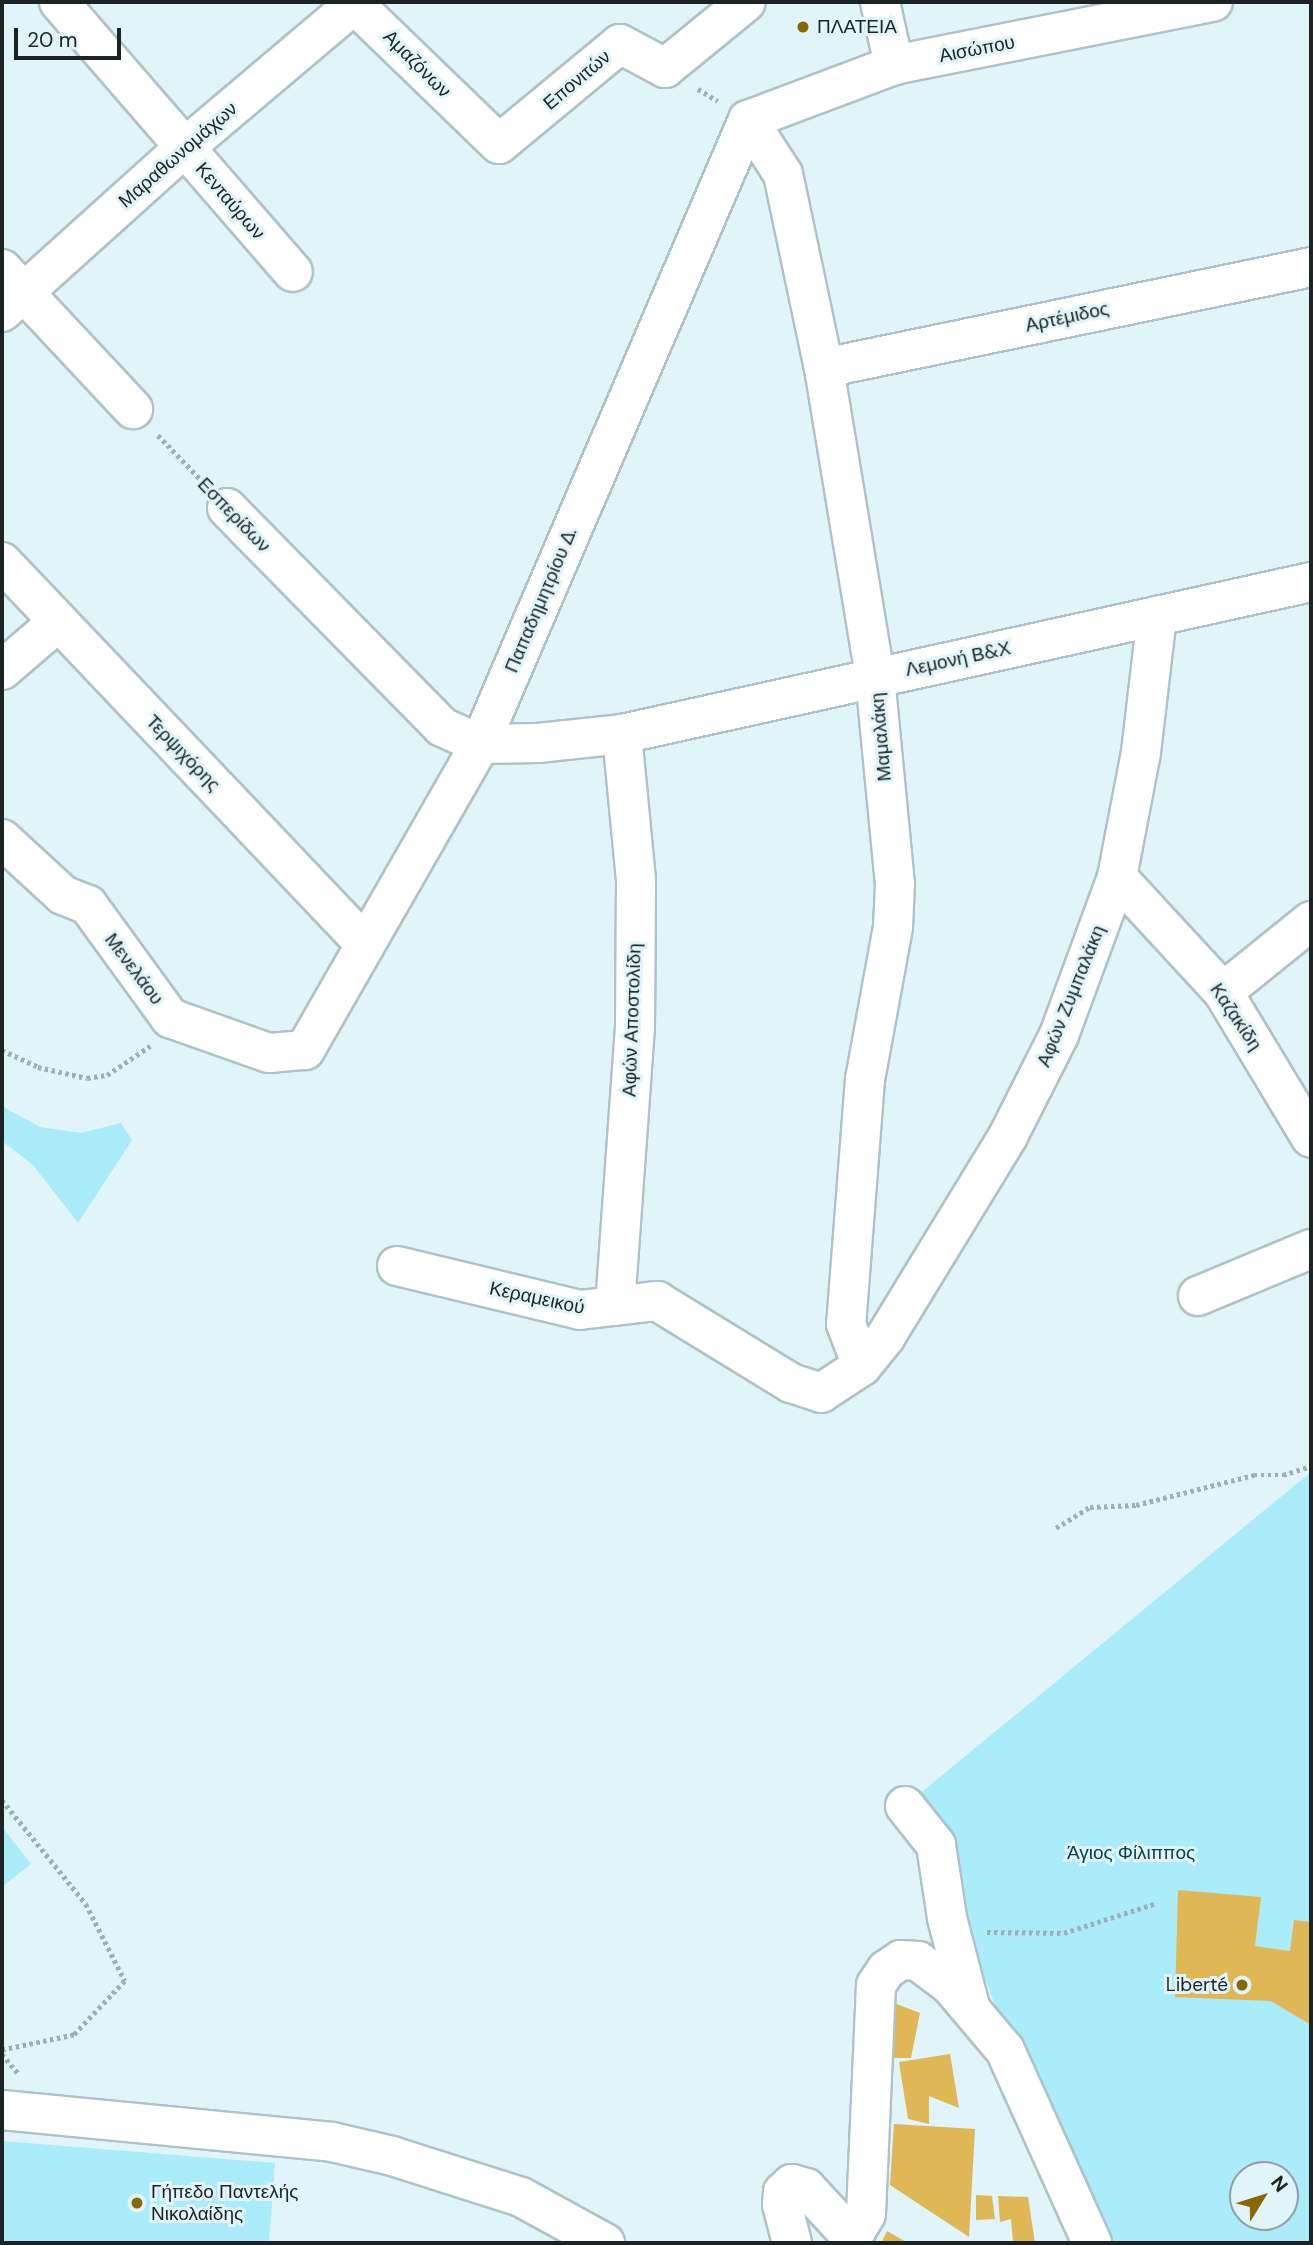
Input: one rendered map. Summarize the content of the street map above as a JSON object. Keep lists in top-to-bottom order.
{
  "streets": {
    "street": [
      "Αισώπου",
      "Αμαζόνων",
      "Επονιτών",
      "Μαραθωνομάχων",
      "Κενταύρων",
      "Αρτέμιδος",
      "Εσπερίδων",
      "Παπαδημητρίου Δ.",
      "Λεμονή Β&Χ",
      "Μαμαλάκη",
      "Τερψιχόρης",
      "Μενελάου",
      "Αφών Ζυμπαλάκη",
      "Καζακίδη",
      "Αφών Αποστολίδη",
      "Κεραμεικού"
    ]
  },
  "crossings": [
    ["Αισώπου", "Παπαδημητρίου Δ."],
    ["Αισώπου", "Μαμαλάκη"],
    ["Αμαζόνων", "Επονιτών"],
    ["Αμαζόνων", "Μαραθωνομάχων"],
    ["Μαραθωνομάχων", "Κενταύρων"],
    ["Αρτέμιδος", "Μαμαλάκη"],
    ["Εσπερίδων", "Παπαδημητρίου Δ."],
    ["Εσπερίδων", "Λεμονή Β&Χ"],
    ["Παπαδημητρίου Δ.", "Λεμονή Β&Χ"],
    ["Παπαδημητρίου Δ.", "Μαμαλάκη"],
    ["Παπαδημητρίου Δ.", "Τερψιχόρης"],
    ["Παπαδημητρίου Δ.", "Μενελάου"],
    ["Λεμονή Β&Χ", "Μαμαλάκη"],
    ["Λεμονή Β&Χ", "Αφών Ζυμπαλάκη"],
    ["Λεμονή Β&Χ", "Αφών Αποστολίδη"],
    ["Μαμαλάκη", "Αφών Ζυμπαλάκη"],
    ["Αφών Ζυμπαλάκη", "Καζακίδη"],
    ["Αφών Ζυμπαλάκη", "Κεραμεικού"],
    ["Αφών Αποστολίδη", "Κεραμεικού"]
  ],
  "parks": ["Άγιος Φίλιππος"],
  "places": ["ΠΛΑΤΕΙΑ", "Liberté", "Γήπεδο Παντελής Νικολαίδης"],
  "scale_bar": "20 m",
  "north": "top right"
}
